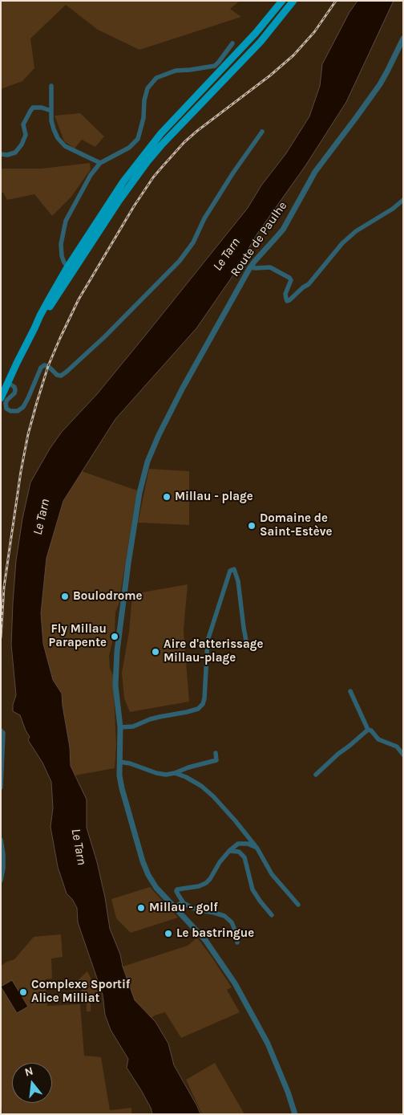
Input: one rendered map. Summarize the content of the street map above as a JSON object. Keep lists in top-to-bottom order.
{
  "streets": {
    "street": ["Route de Paulhe"]
  },
  "water": ["Le Tarn"],
  "places": [
    "Millau - plage",
    "Domaine de Saint-Estève",
    "Boulodrome",
    "Fly Millau Parapente",
    "Aire d'atterissage Millau-plage",
    "Millau - golf",
    "Le bastringue",
    "Complexe Sportif Alice Milliat"
  ],
  "north": "top"
}
